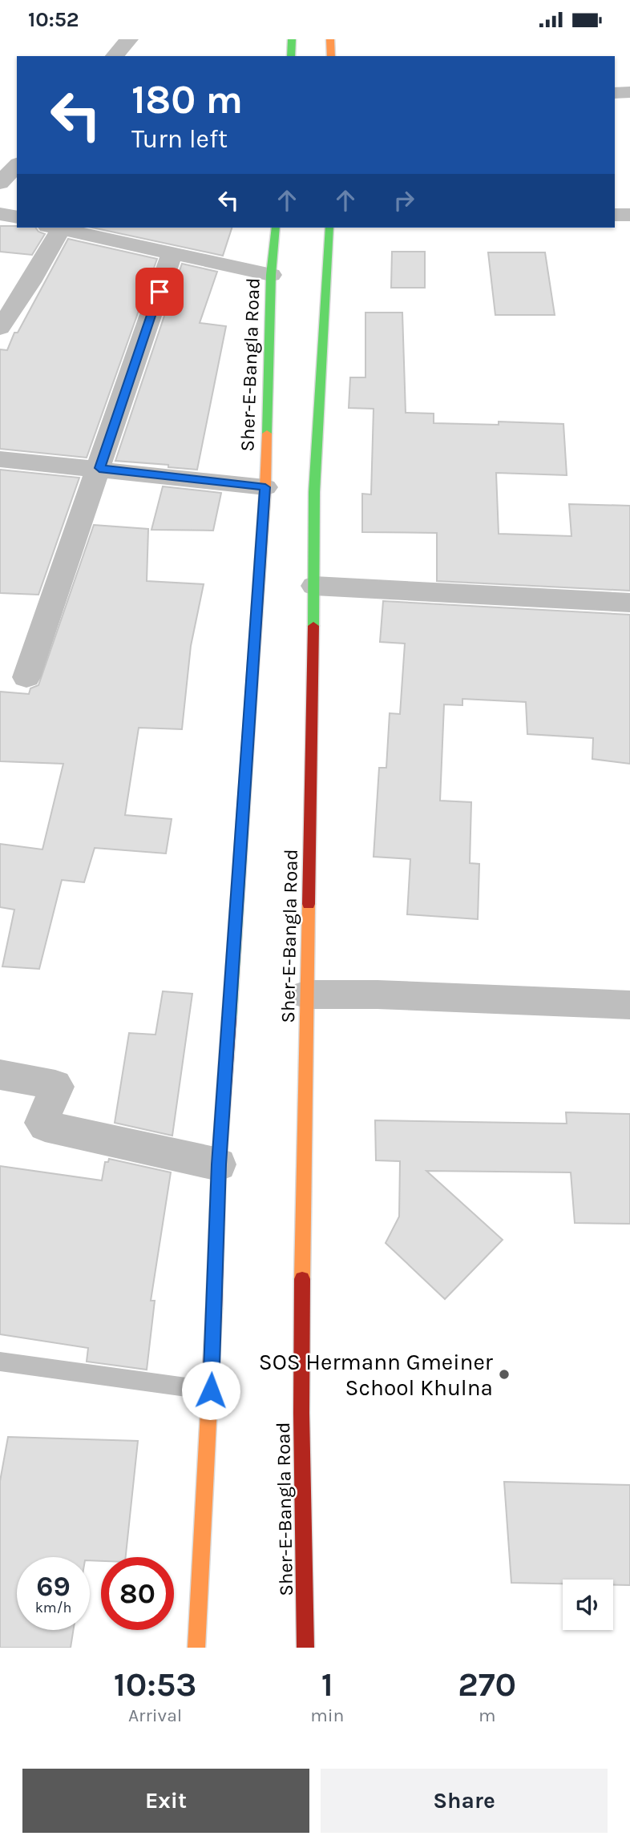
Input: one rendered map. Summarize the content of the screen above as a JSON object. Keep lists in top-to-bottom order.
{
  "streets": {
    "highway": ["Sher-E-Bangla Road"]
  },
  "places": ["SOS Hermann Gmeiner School Khulna"],
  "page": {
    "status": "10:52",
    "turn": ["180 m", "Turn left"],
    "speed": "69 km/h",
    "limit": "80",
    "eta": [
      "10:53",
      "Arrival",
      "1",
      "min",
      "270",
      "m"
    ],
    "buttons": ["Exit", "Share"]
  }
}
